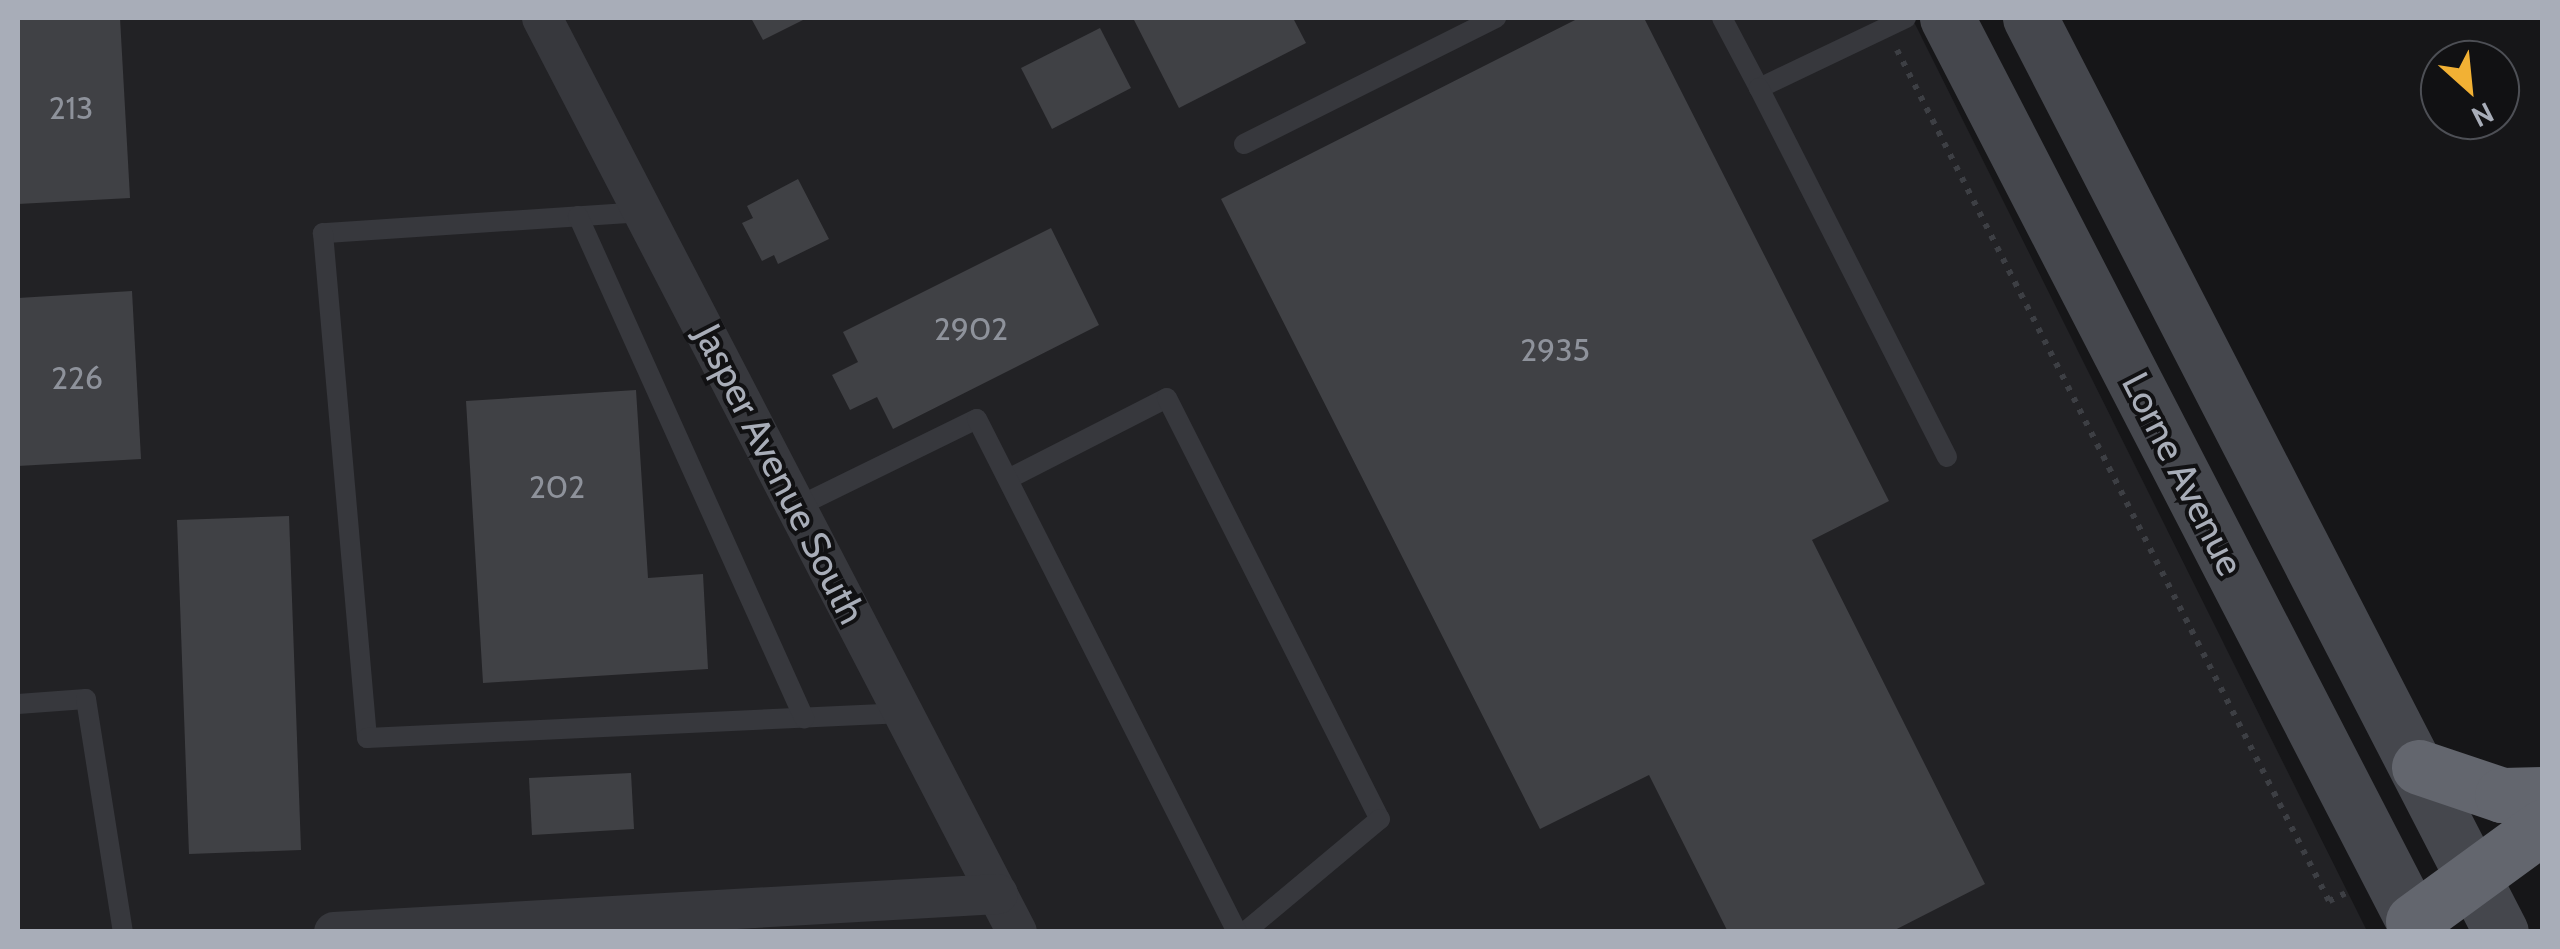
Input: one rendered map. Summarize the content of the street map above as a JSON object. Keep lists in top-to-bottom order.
{
  "streets": {
    "main road": ["Lorne Avenue"],
    "street": ["Jasper Avenue South"]
  },
  "house_numbers": [
    "213",
    "2902",
    "2935",
    "226",
    "202"
  ],
  "north": "bottom right"
}
